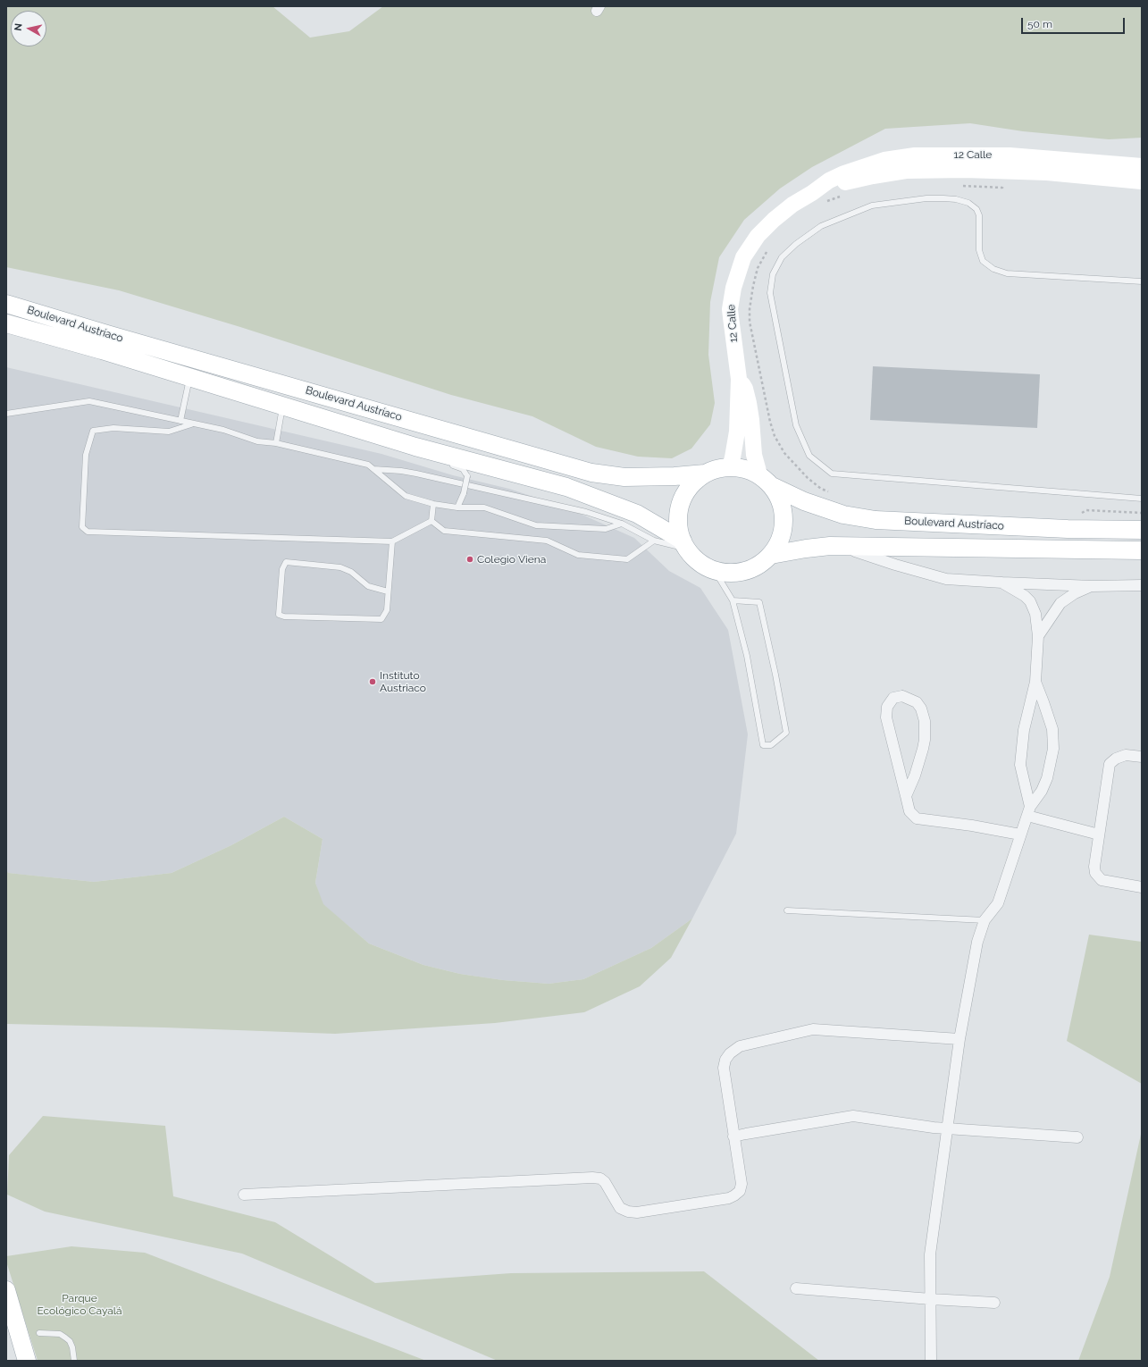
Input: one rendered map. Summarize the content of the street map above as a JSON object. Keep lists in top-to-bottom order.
{
  "streets": {
    "main road": ["Boulevard Austríaco"],
    "street": ["12 Calle"]
  },
  "crossings": [
    ["12 Calle", "Boulevard Austríaco"]
  ],
  "parks": ["Parque Ecológico Cayalá"],
  "places": ["Colegio Viena", "Instituto Austriaco"],
  "scale_bar": "50 m",
  "north": "left"
}
